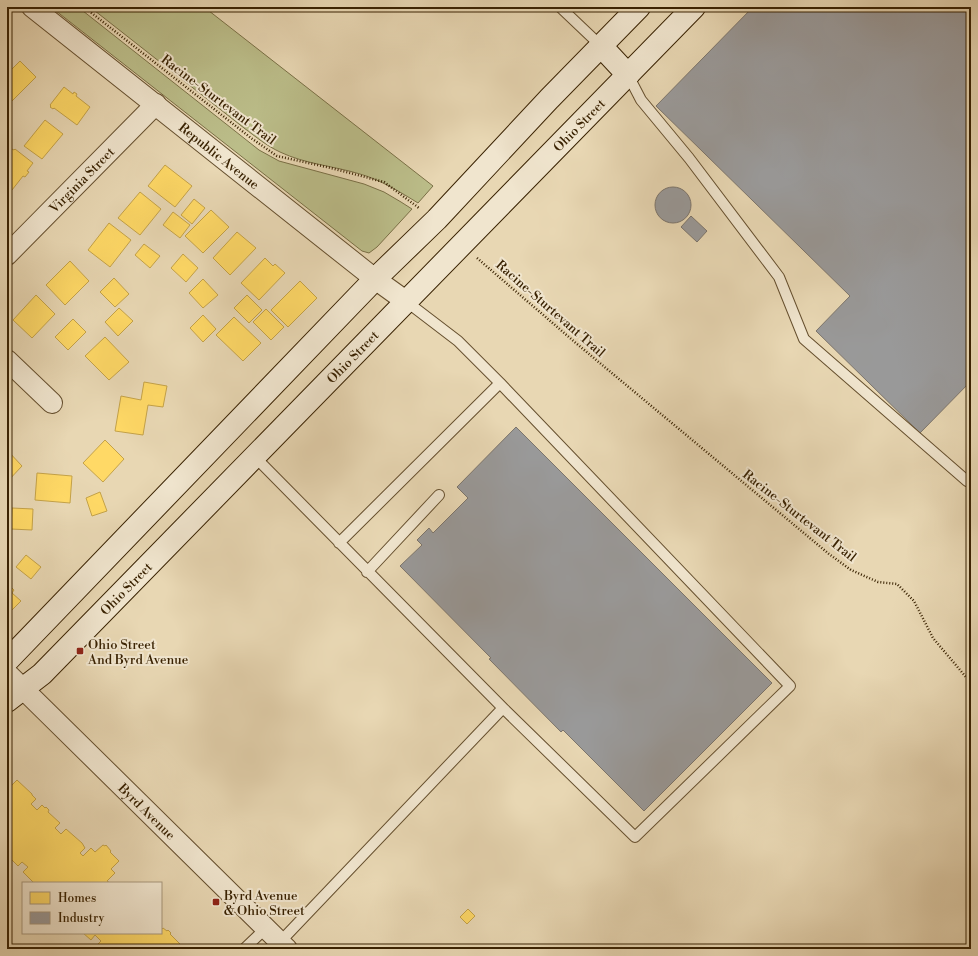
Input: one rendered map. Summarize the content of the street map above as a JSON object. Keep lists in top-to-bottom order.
{
  "streets": {
    "street": [
      "Ohio Street",
      "Republic Avenue",
      "Virginia Street",
      "Byrd Avenue"
    ],
    "path": ["Racine-Sturtevant Trail"]
  },
  "crossings": [
    ["Racine-Sturtevant Trail", "Ohio Street"],
    ["Ohio Street", "Republic Avenue"],
    ["Ohio Street", "Byrd Avenue"],
    ["Republic Avenue", "Virginia Street"]
  ],
  "places": {
    "transit": ["Ohio Street And Byrd Avenue", "Byrd Avenue & Ohio Street"]
  },
  "legend": ["Homes", "Industry"]
}
